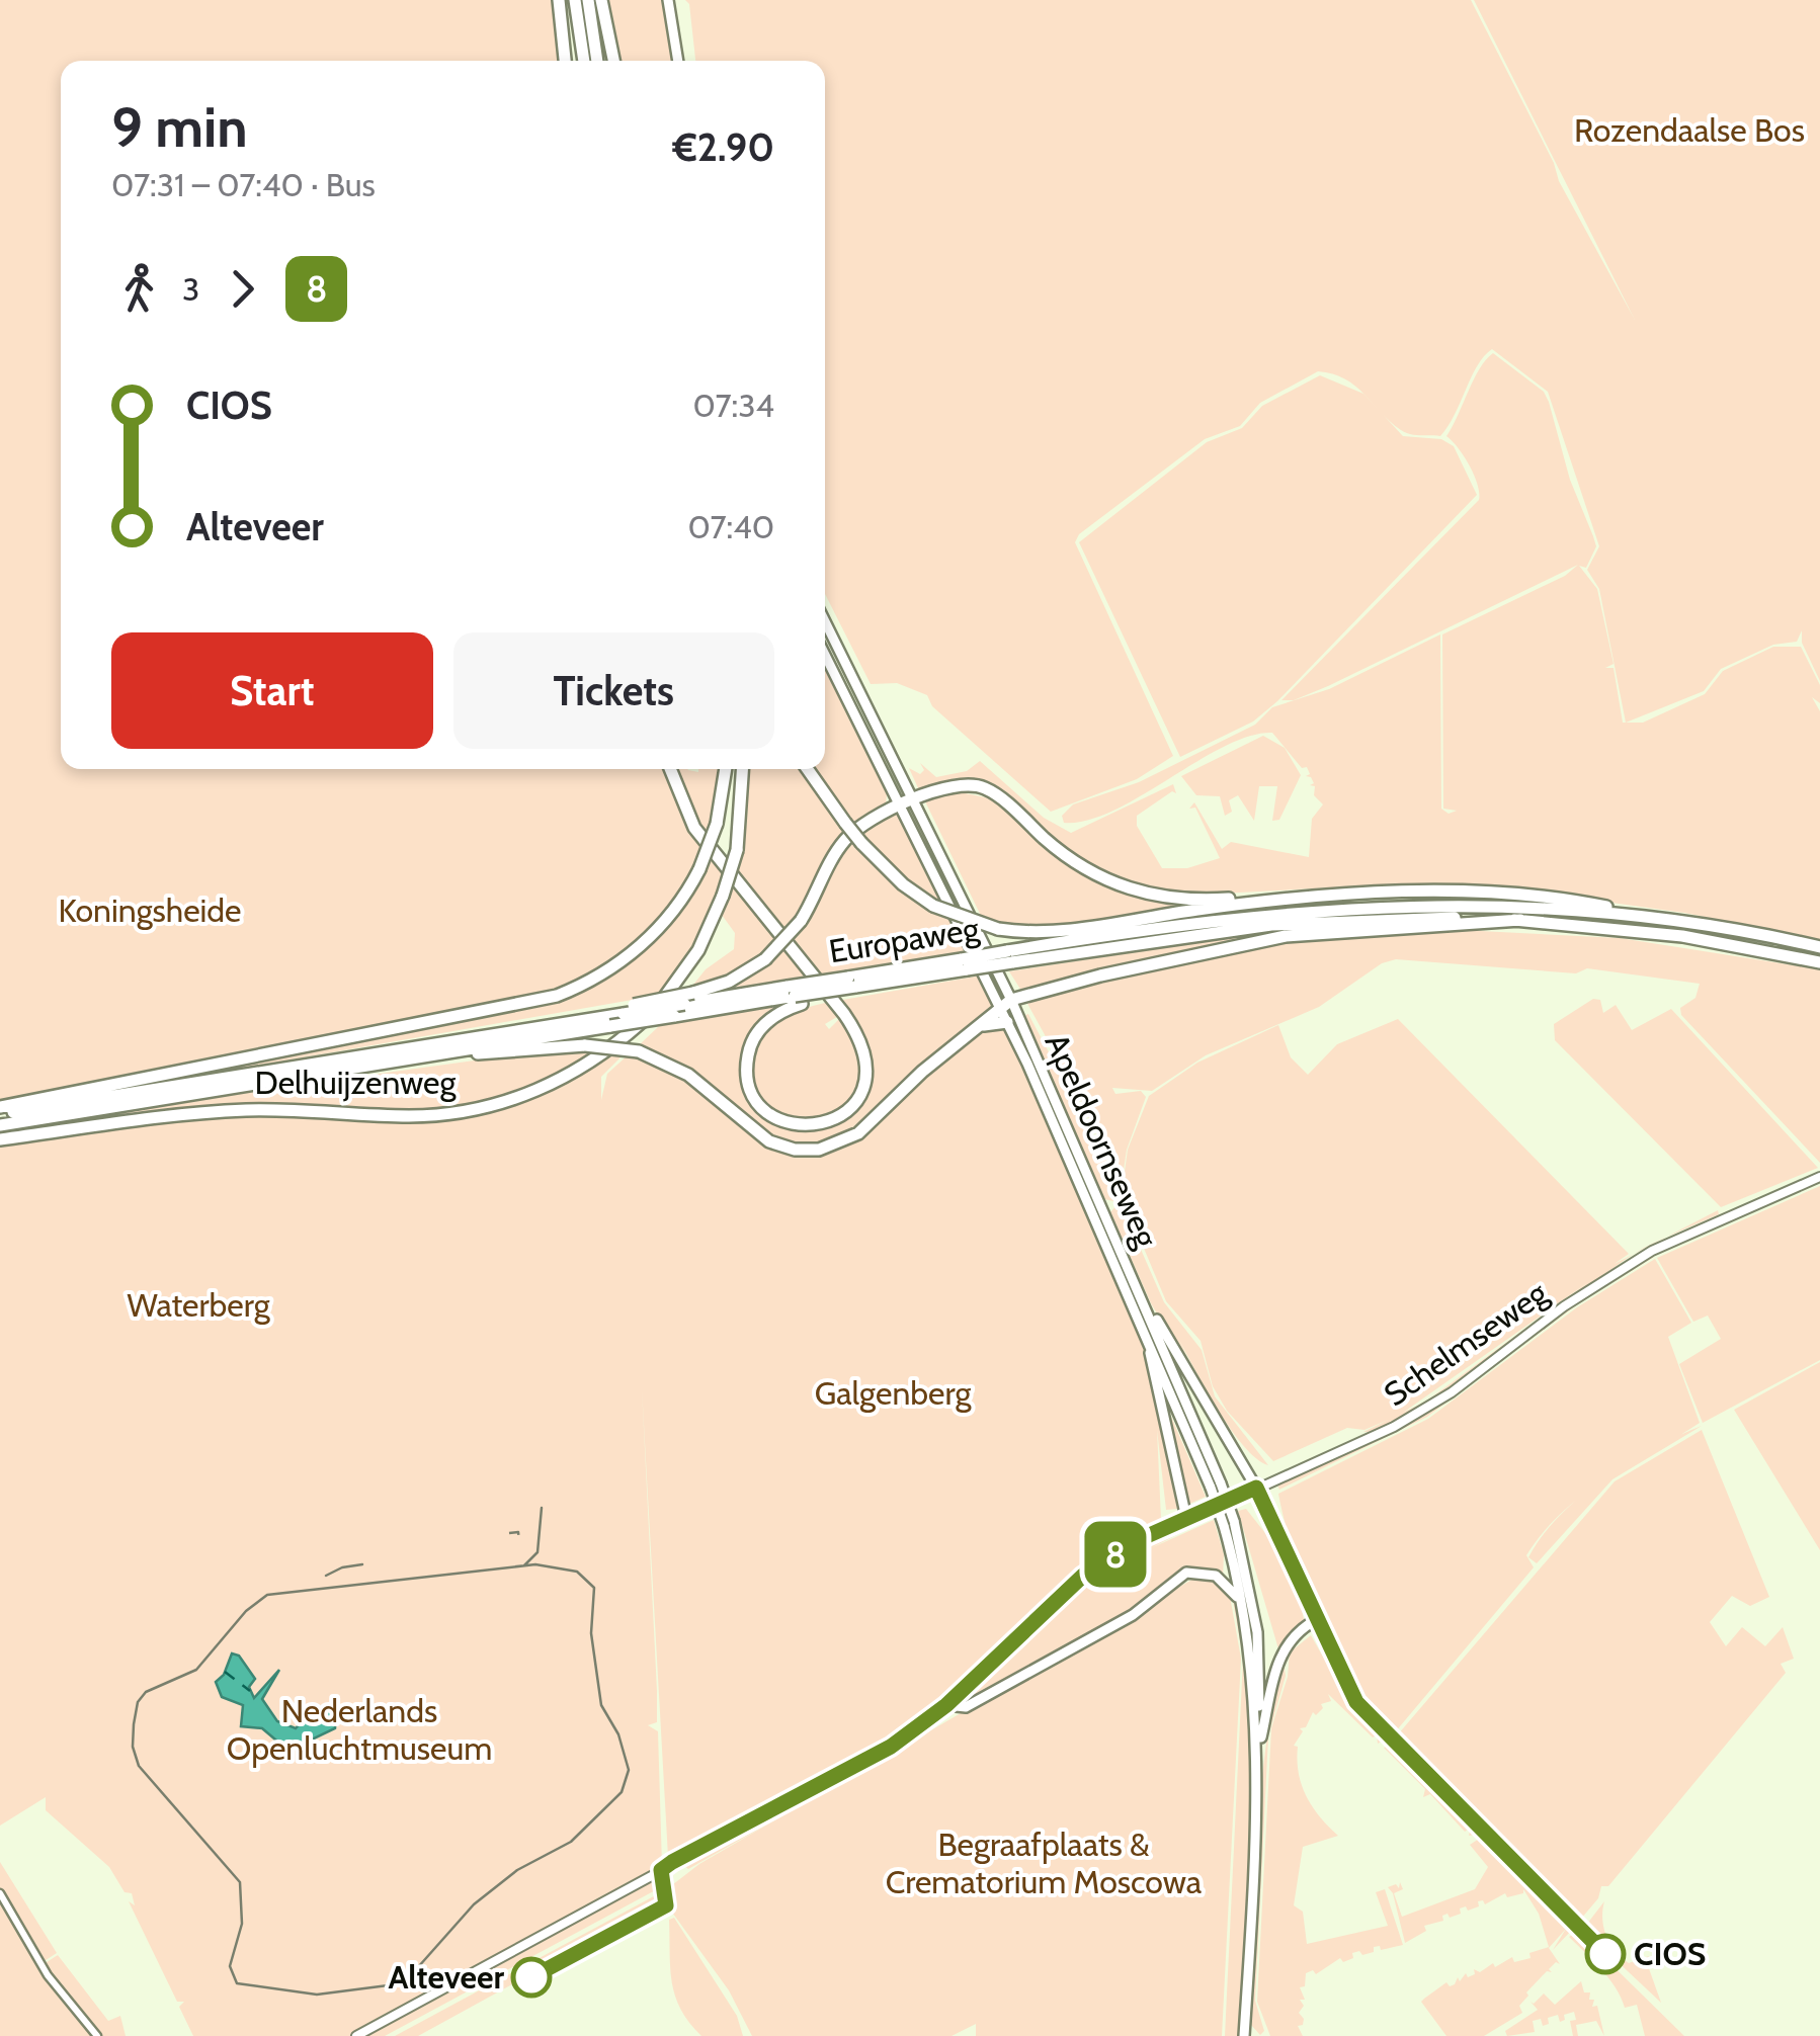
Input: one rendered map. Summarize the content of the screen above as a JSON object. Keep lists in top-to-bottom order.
{
  "streets": {
    "highway": ["Europaweg", "Delhuijzenweg"],
    "main road": ["Apeldoornseweg", "Schelmseweg"]
  },
  "parks": [
    "Rozendaalse Bos",
    "Koningsheide",
    "Waterberg",
    "Galgenberg",
    "Nederlands Openluchtmuseum",
    "Begraafplaats & Crematorium Moscowa"
  ],
  "places": ["CIOS", "Alteveer"],
  "lines": ["bus line 8"],
  "page": {
    "on_map": "8",
    "heading": ["9 min", "07:31 – 07:40 · Bus", "€2.90"],
    "legs": ["3", "8"],
    "list": [
      {
        "name": "CIOS",
        "value": "07:34"
      },
      {
        "name": "Alteveer",
        "value": "07:40"
      }
    ],
    "buttons": ["Start", "Tickets"]
  }
}
